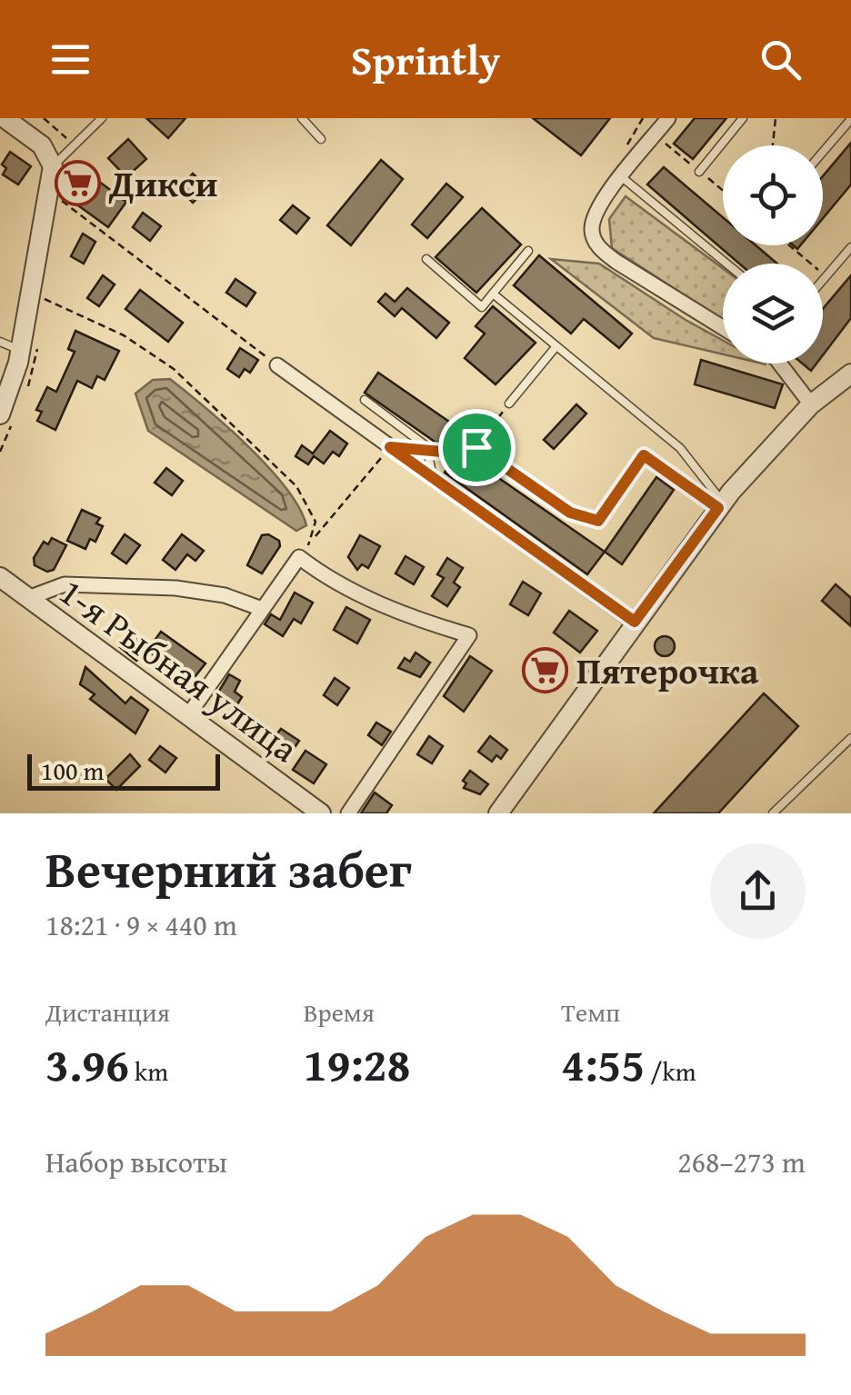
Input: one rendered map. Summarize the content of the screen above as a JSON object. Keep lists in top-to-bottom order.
{
  "streets": {
    "street": ["1-я Рыбная улица"]
  },
  "places": {
    "supermarket": ["Дикси", "Пятерочка"]
  },
  "scale_bar": "100 m",
  "page": {
    "header": "Sprintly",
    "scale": "100 m",
    "heading": ["Вечерний забег", "18:21 · 9 × 440 m"],
    "stats": [
      ["Дистанция", "3.96 km"],
      ["Время", "19:28"],
      ["Темп", "4:55 /km"]
    ],
    "chart": ["Набор высоты", "268–273 m"]
  }
}
